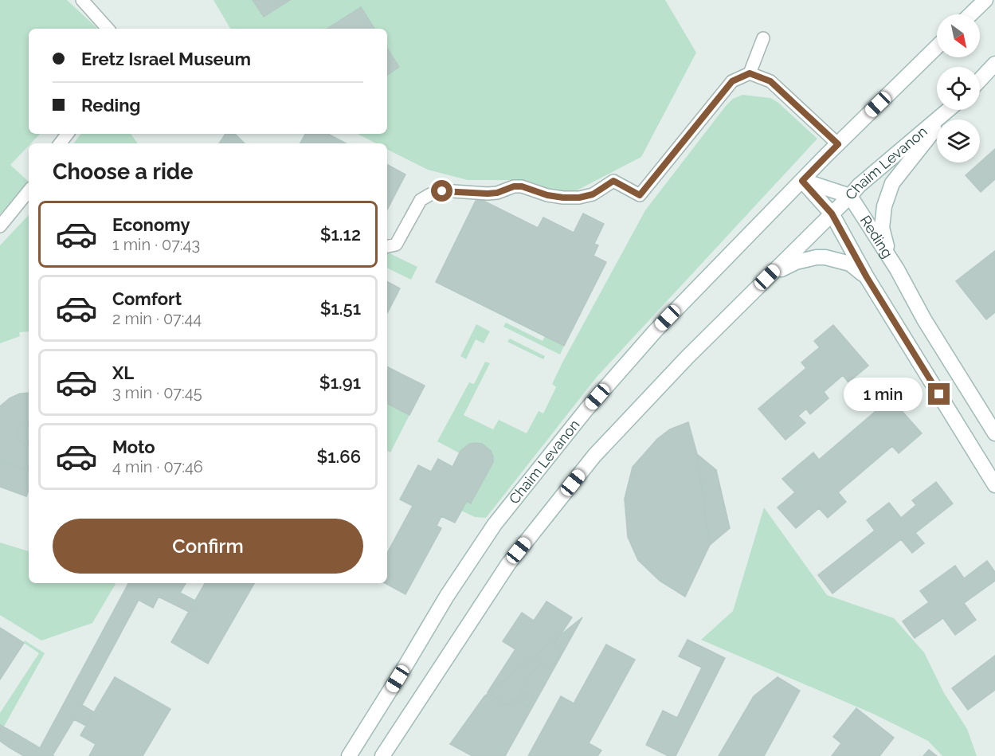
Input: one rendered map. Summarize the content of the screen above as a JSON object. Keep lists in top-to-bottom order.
{
  "streets": {
    "main road": ["Chaim Levanon", "Reding"]
  },
  "crossings": [
    ["Chaim Levanon", "Reding"]
  ],
  "north": "bottom right",
  "page": {
    "banner": ["Eretz Israel Museum", "Reding"],
    "heading": "Choose a ride",
    "list": [
      {
        "name": "Economy",
        "note": "1 min · 07:43",
        "value": "$1.12"
      },
      {
        "name": "Comfort",
        "note": "2 min · 07:44",
        "value": "$1.51"
      },
      {
        "name": "XL",
        "note": "3 min · 07:45",
        "value": "$1.91"
      },
      {
        "name": "Moto",
        "note": "4 min · 07:46",
        "value": "$1.66"
      }
    ],
    "bubble": "1 min",
    "buttons": "Confirm"
  }
}
